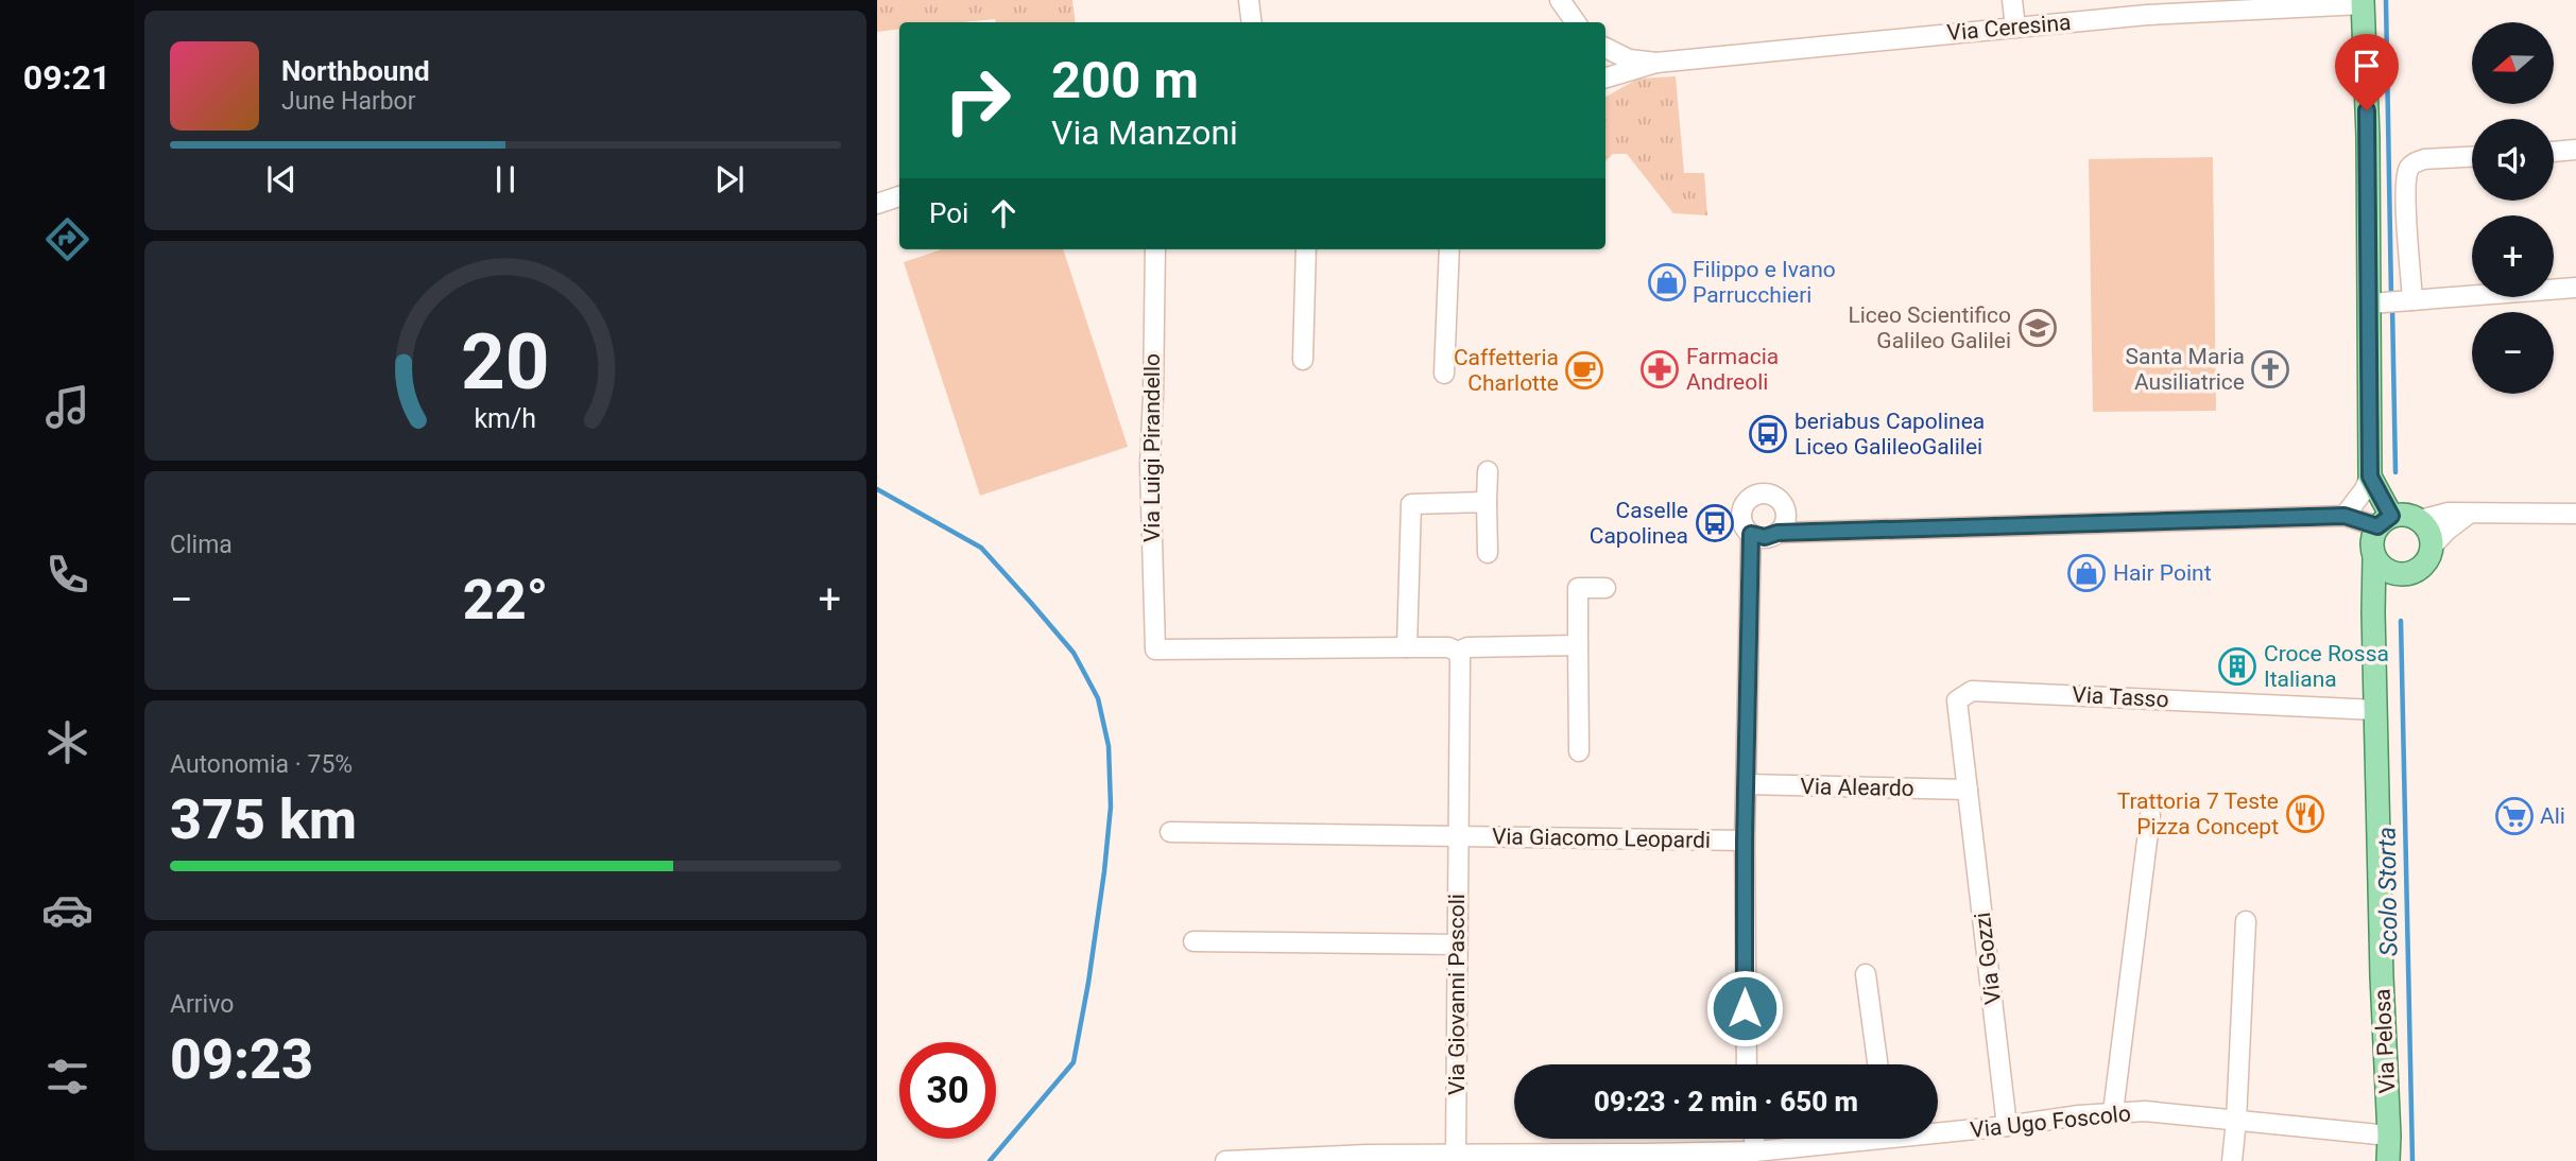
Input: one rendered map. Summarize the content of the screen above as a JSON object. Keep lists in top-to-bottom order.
{
  "streets": {
    "main road": ["Via Pelosa"],
    "street": [
      "Via Ceresina",
      "Via Luigi Pirandello",
      "Via Tasso",
      "Via Aleardo",
      "Via Giacomo Leopardi",
      "Via Gozzi",
      "Via Giovanni Pascoli",
      "Via Ugo Foscolo"
    ]
  },
  "crossings": [
    ["Via Tasso", "Via Aleardo"],
    ["Via Tasso", "Via Gozzi"],
    ["Via Tasso", "Via Pelosa"],
    ["Via Aleardo", "Via Gozzi"],
    ["Via Giacomo Leopardi", "Via Giovanni Pascoli"],
    ["Via Gozzi", "Via Ugo Foscolo"],
    ["Via Giovanni Pascoli", "Via Ugo Foscolo"],
    ["Via Pelosa", "Via Ugo Foscolo"]
  ],
  "water": ["Scolo Storta"],
  "places": {
    "shop": ["Filippo e Ivano Parrucchieri", "Hair Point"],
    "school or university": ["Liceo Scientifico Galileo Galilei"],
    "pharmacy": ["Farmacia Andreoli"],
    "church": ["Santa Maria Ausiliatrice"],
    "cafe": ["Caffetteria Charlotte"],
    "bus stop": ["beriabus Capolinea Liceo GalileoGalilei", "Caselle Capolinea"],
    "building": ["Croce Rossa Italiana"],
    "restaurant": ["Trattoria 7 Teste Pizza Concept"],
    "supermarket": ["Ali"]
  },
  "north": "left",
  "page": {
    "tabs": "09:21",
    "map_buttons": ["+", "−"],
    "turn": ["200 m", "Via Manzoni"],
    "song": ["Northbound", "June Harbor"],
    "then": "Poi",
    "tile": [
      "Clima",
      ["Autonomia · 75%", "375 km"],
      ["Arrivo", "09:23"]
    ],
    "heat": ["−", "22°", "+"],
    "limit": "30",
    "trip": "09:23 · 2 min · 650 m",
    "gauge": ["20", "km/h"]
  }
}
